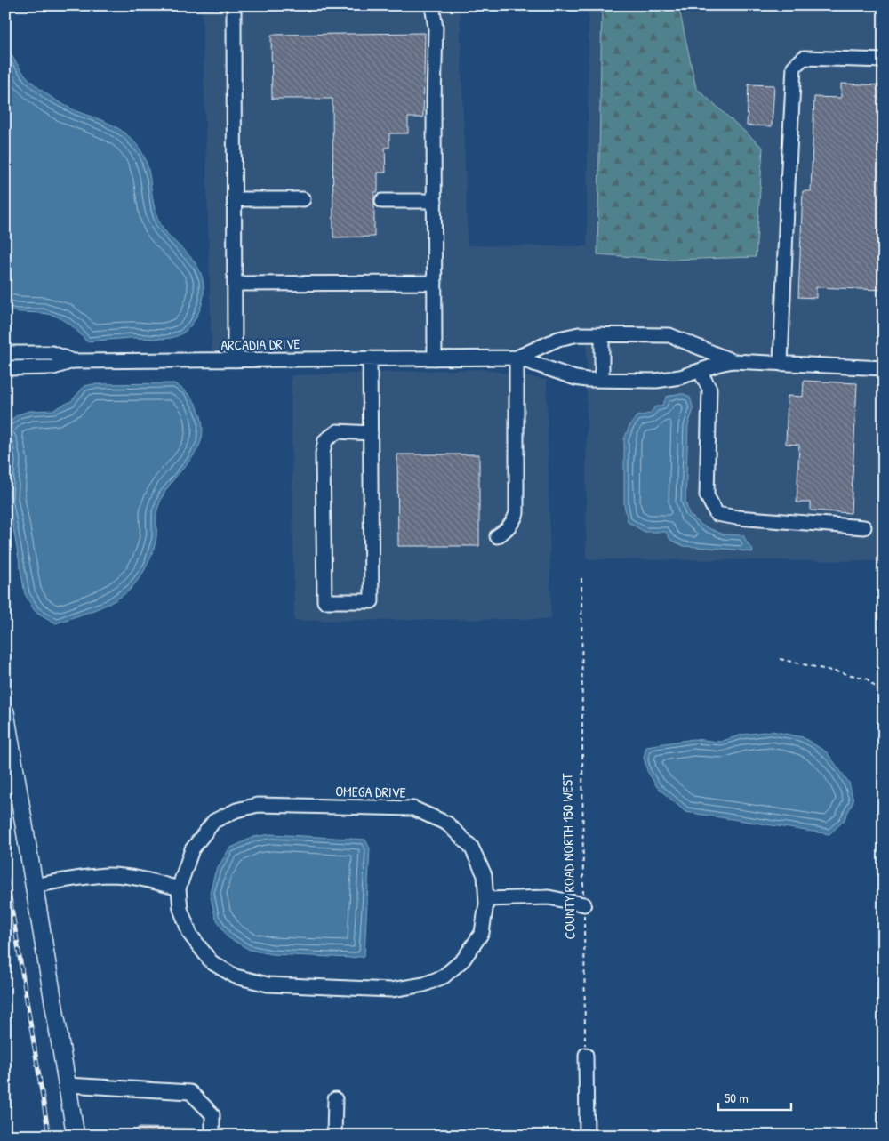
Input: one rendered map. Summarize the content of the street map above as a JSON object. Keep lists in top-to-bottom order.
{
  "streets": {
    "street": ["ARCADIA DRIVE", "OMEGA DRIVE"],
    "path": ["COUNTY ROAD NORTH 150 WEST"]
  },
  "scale_bar": "50 m"
}
